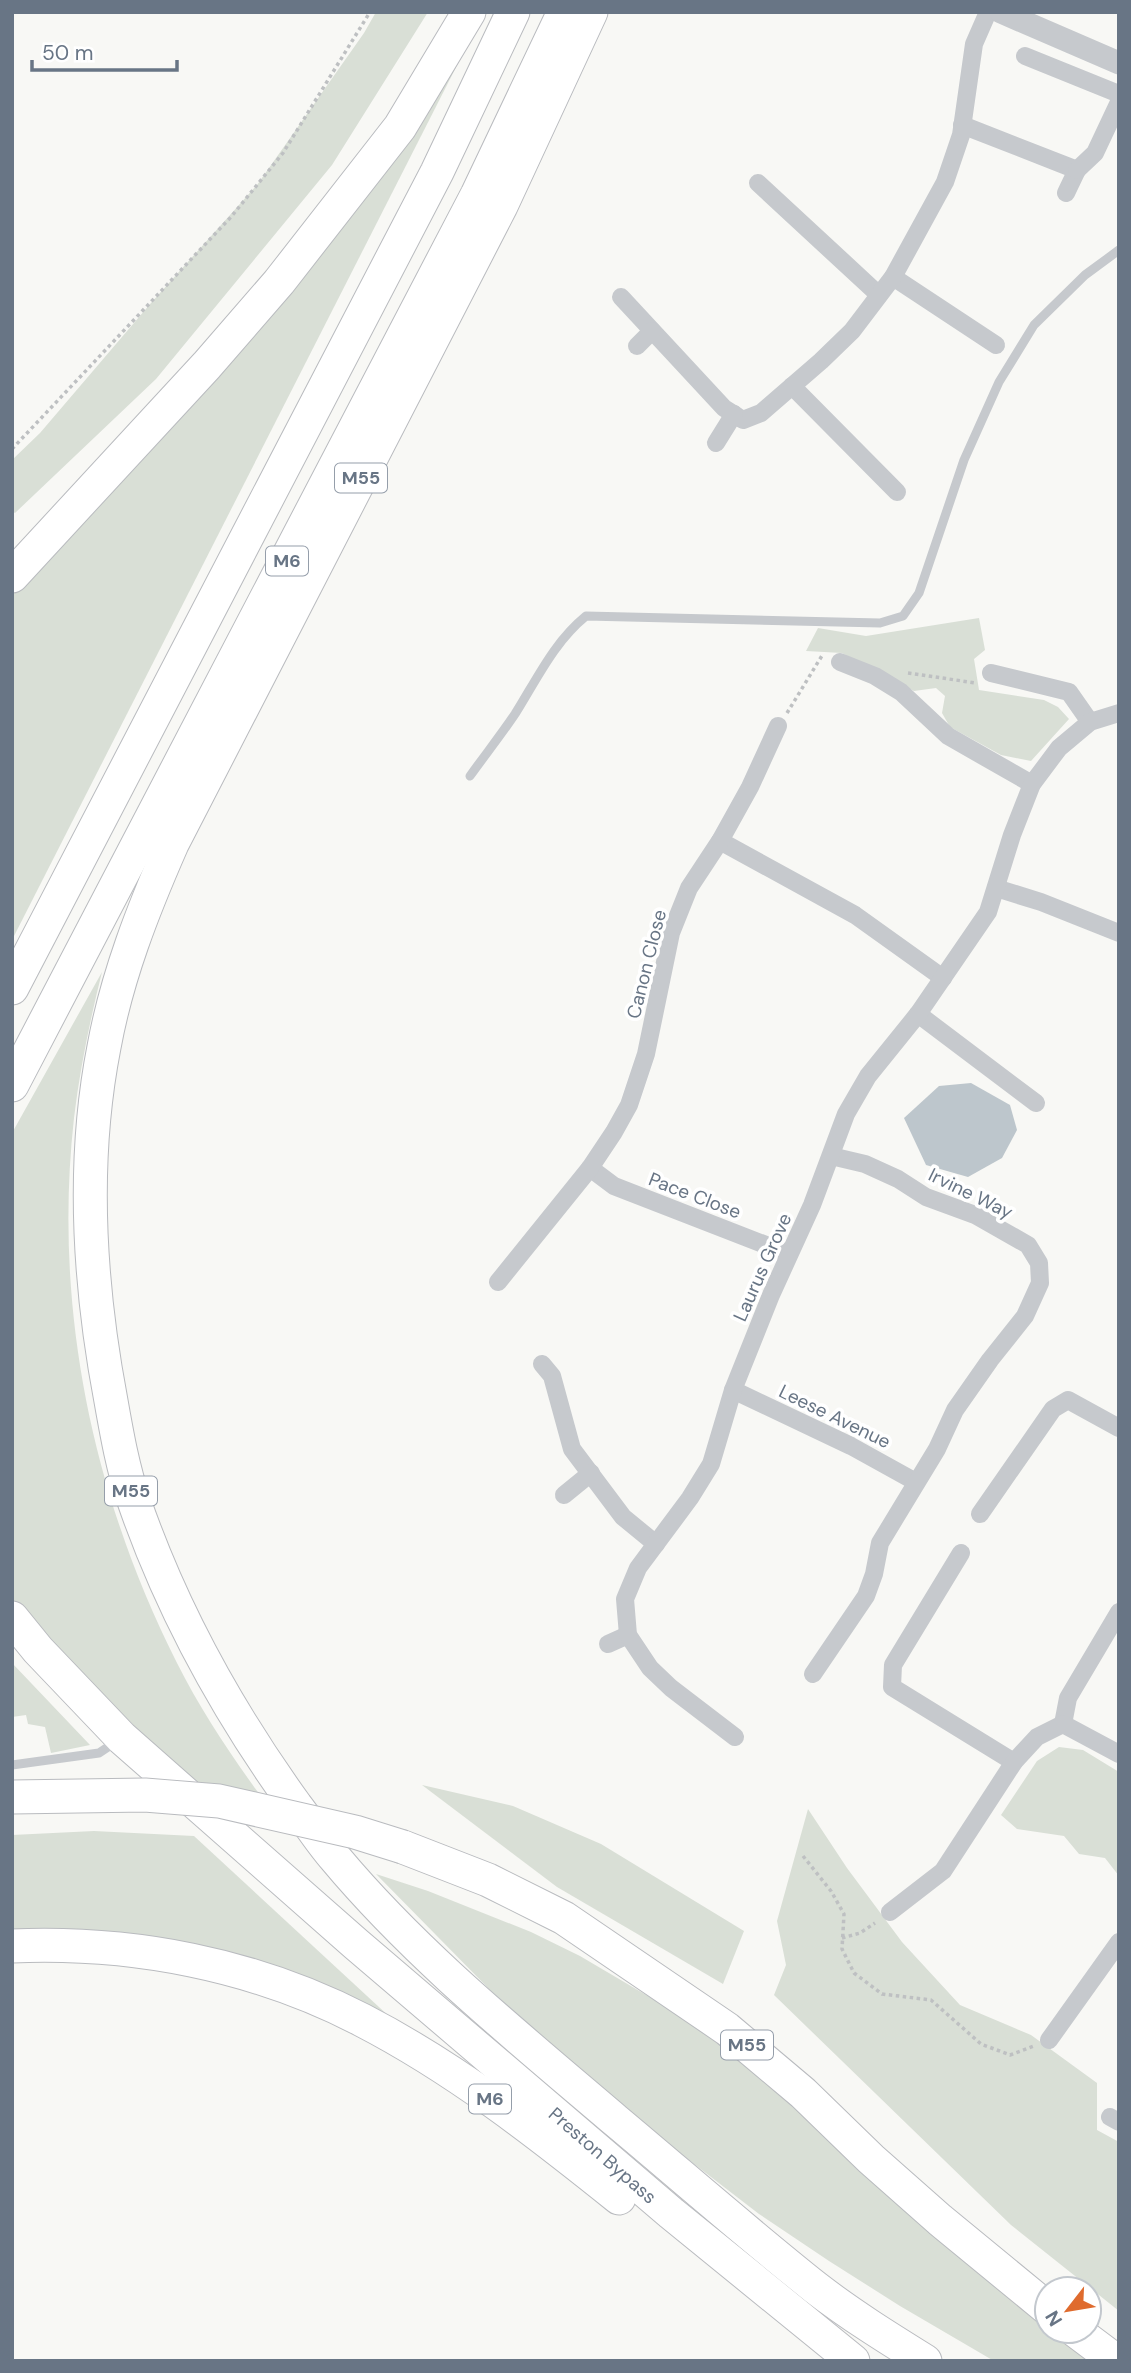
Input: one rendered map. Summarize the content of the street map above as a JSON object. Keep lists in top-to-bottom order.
{
  "streets": {
    "highway": ["M55", "M6", "Preston Bypass"],
    "street": [
      "Canon Close",
      "Irvine Way",
      "Pace Close",
      "Laurus Grove",
      "Leese Avenue"
    ]
  },
  "crossings": [
    ["M55", "Preston Bypass"],
    ["M6", "Preston Bypass"],
    ["Canon Close", "Pace Close"],
    ["Irvine Way", "Laurus Grove"],
    ["Irvine Way", "Leese Avenue"],
    ["Pace Close", "Laurus Grove"],
    ["Laurus Grove", "Leese Avenue"]
  ],
  "scale_bar": "50 m",
  "north": "bottom left"
}
